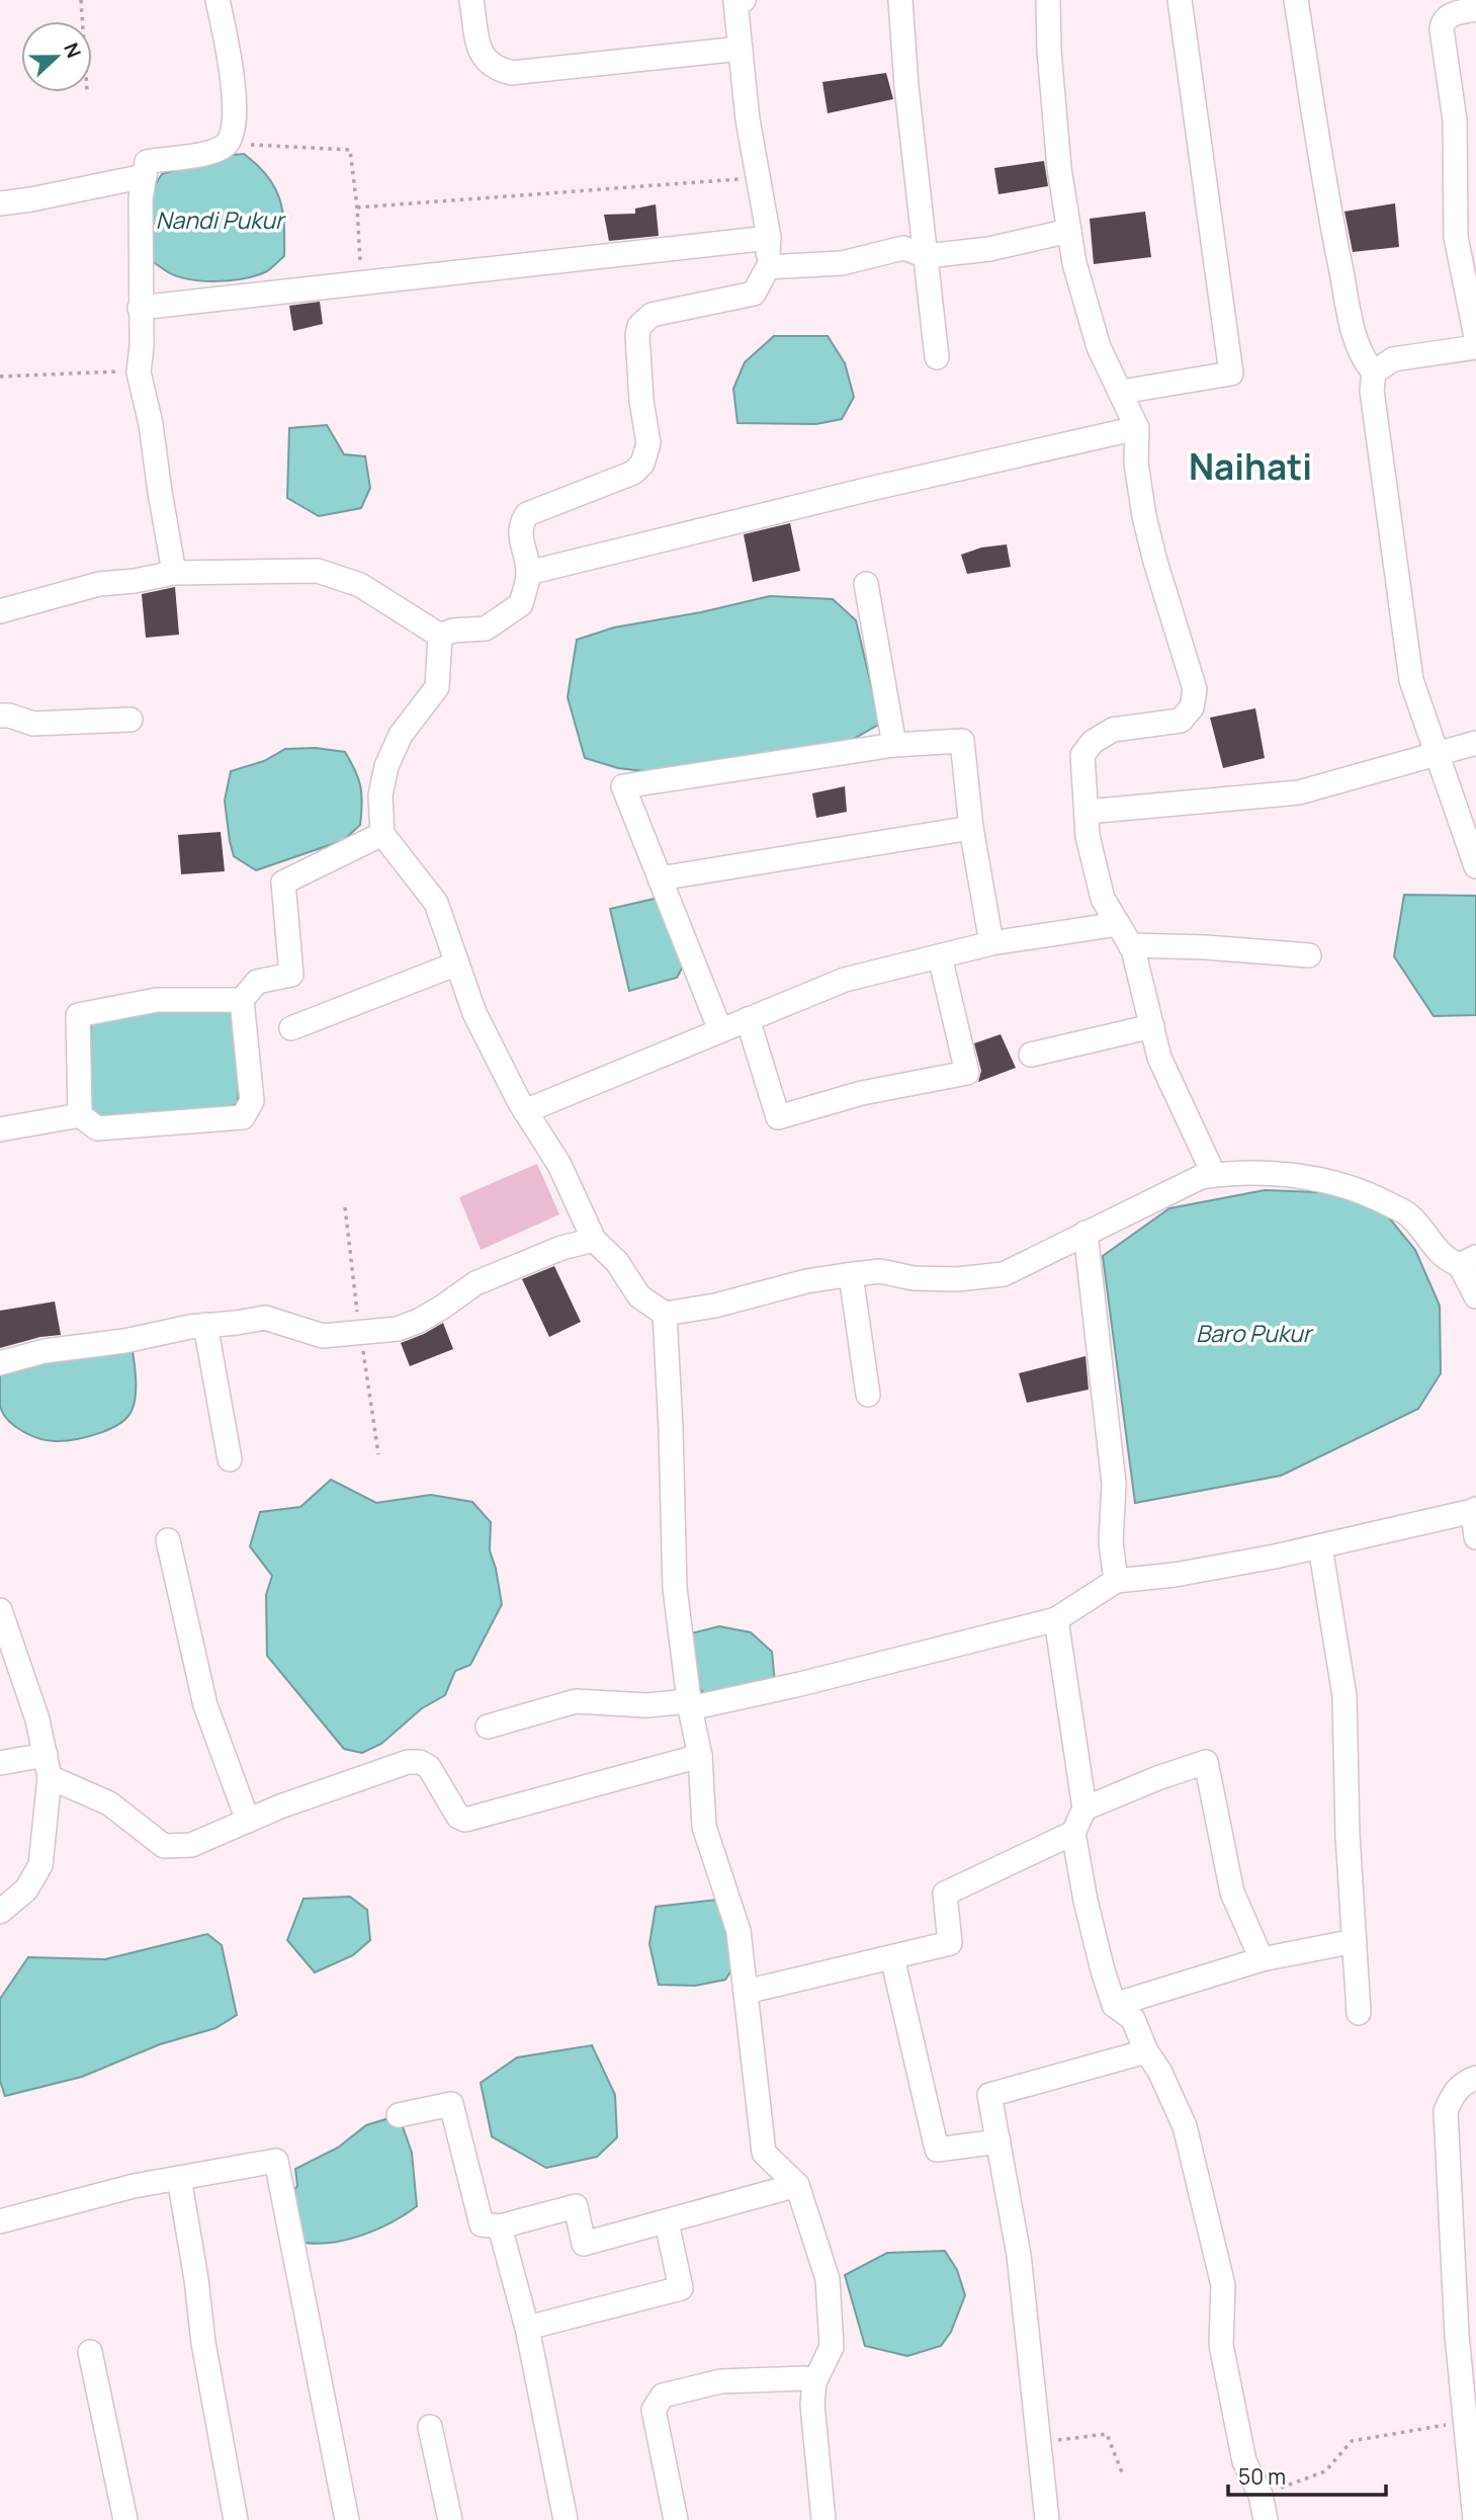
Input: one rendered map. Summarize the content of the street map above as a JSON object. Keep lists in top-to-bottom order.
{
  "districts": ["Naihati"],
  "water": ["Nandi Pukur", "Baro Pukur"],
  "scale_bar": "50 m",
  "north": "right"
}
